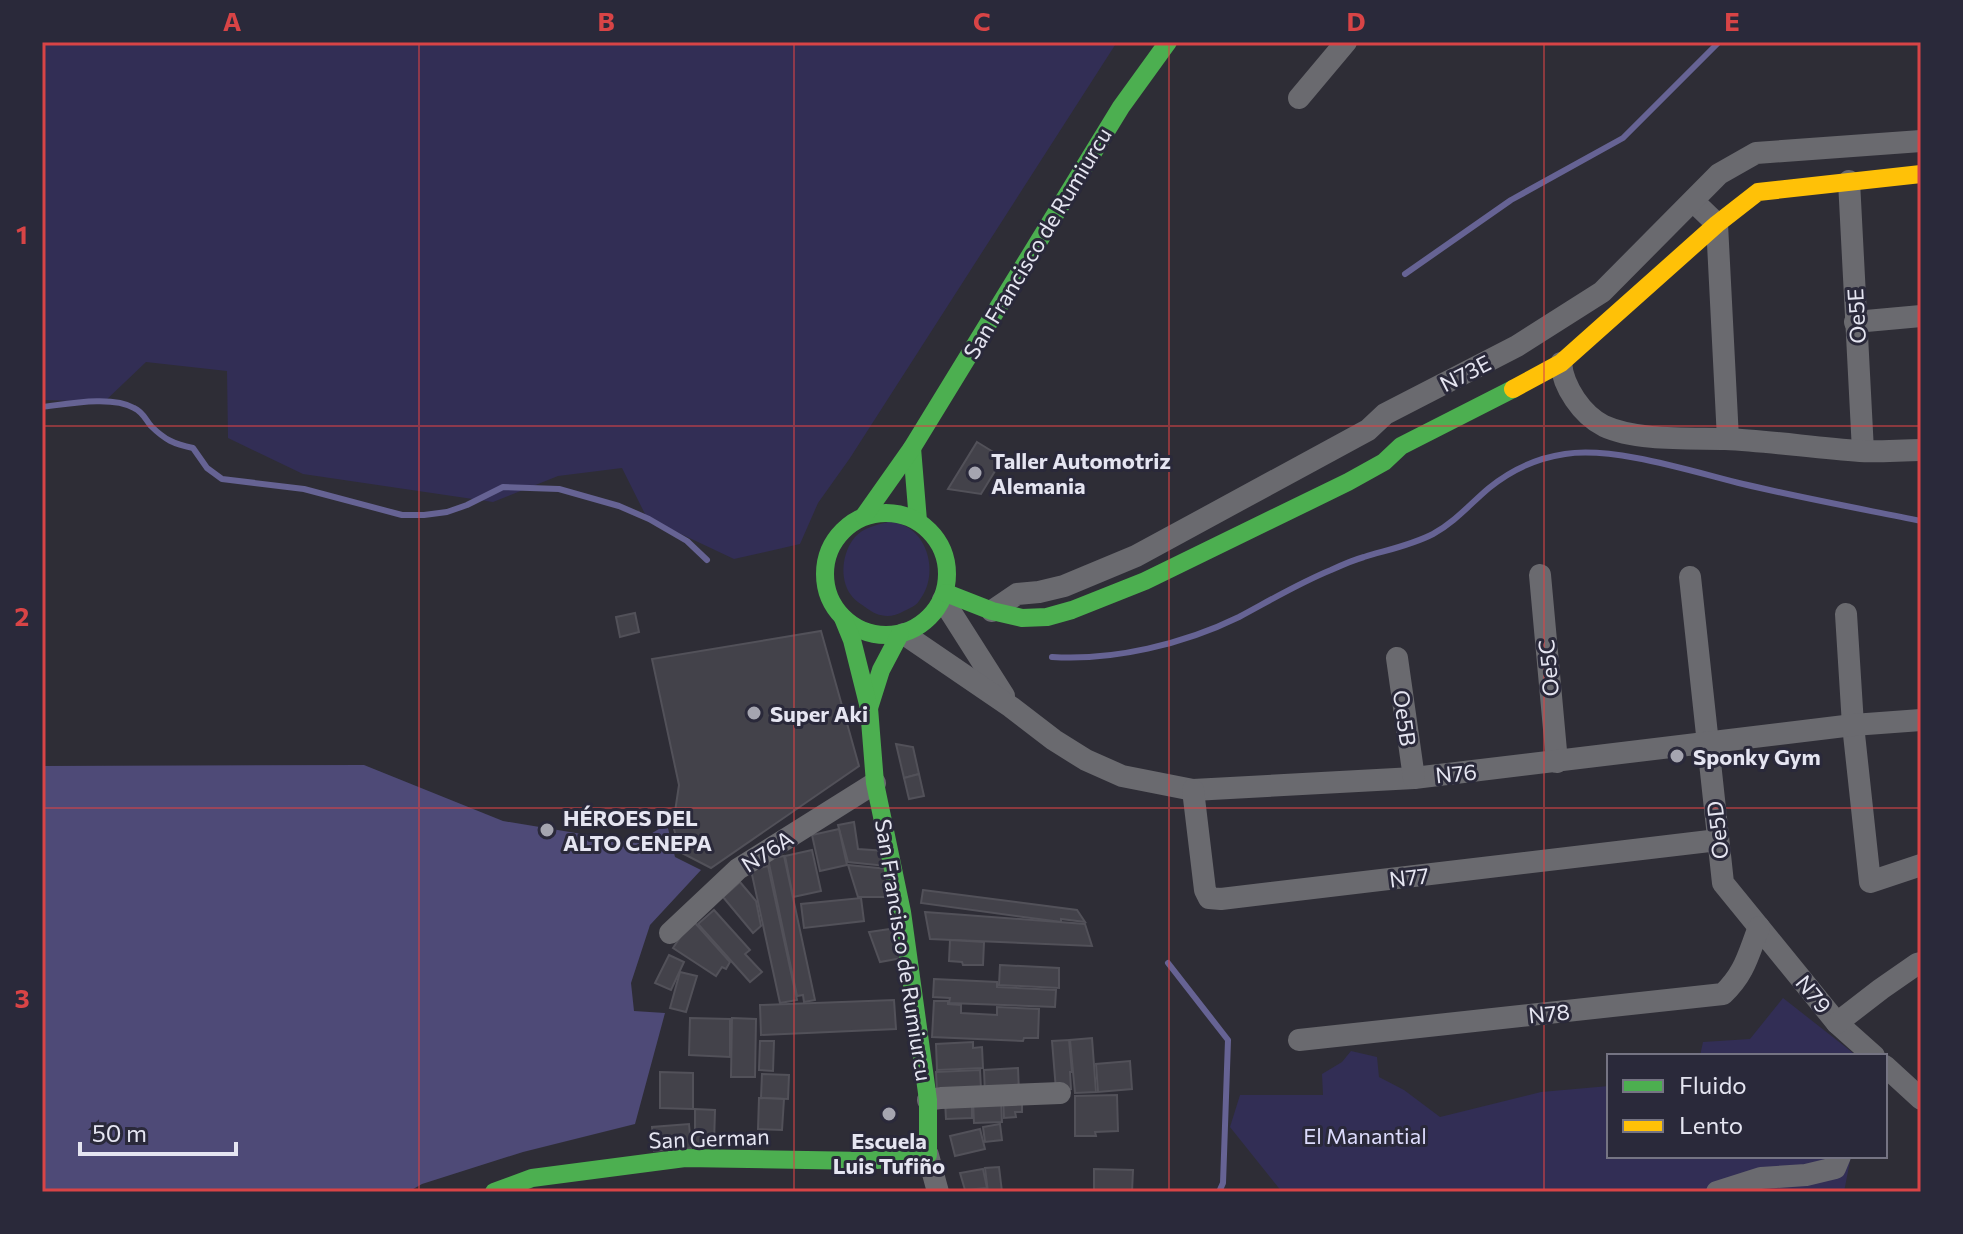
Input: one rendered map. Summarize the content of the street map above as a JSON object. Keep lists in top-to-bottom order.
{
  "streets": {
    "main road": ["San Francisco de Rumiurcu", "N73E", "San German"],
    "street": [
      "Oe5E",
      "Oe5C",
      "Oe5B",
      "N76",
      "Oe5D",
      "N76A",
      "N77",
      "N79",
      "N78"
    ]
  },
  "crossings": [
    ["San Francisco de Rumiurcu", "N73E"],
    ["San Francisco de Rumiurcu", "N76"],
    ["San Francisco de Rumiurcu", "N76A"],
    ["San Francisco de Rumiurcu", "San German"],
    ["Oe5E", "N73E"],
    ["N73E", "N76"],
    ["Oe5C", "N76"],
    ["Oe5B", "N76"],
    ["N76", "Oe5D"],
    ["N76", "N77"],
    ["Oe5D", "N77"],
    ["Oe5D", "N79"],
    ["Oe5D", "N78"],
    ["N79", "N78"]
  ],
  "parks": ["El Manantial"],
  "places": [
    "Taller Automotriz Alemania",
    "Super Aki",
    "Sponky Gym",
    "HÉROES DEL ALTO CENEPA",
    "Escuela Luis Tufiño"
  ],
  "legend": ["Fluido", "Lento"],
  "scale_bar": "50 m",
  "grid": {
    "columns": [
      "A",
      "B",
      "C",
      "D",
      "E"
    ],
    "rows": ["1", "2", "3"]
  }
}
